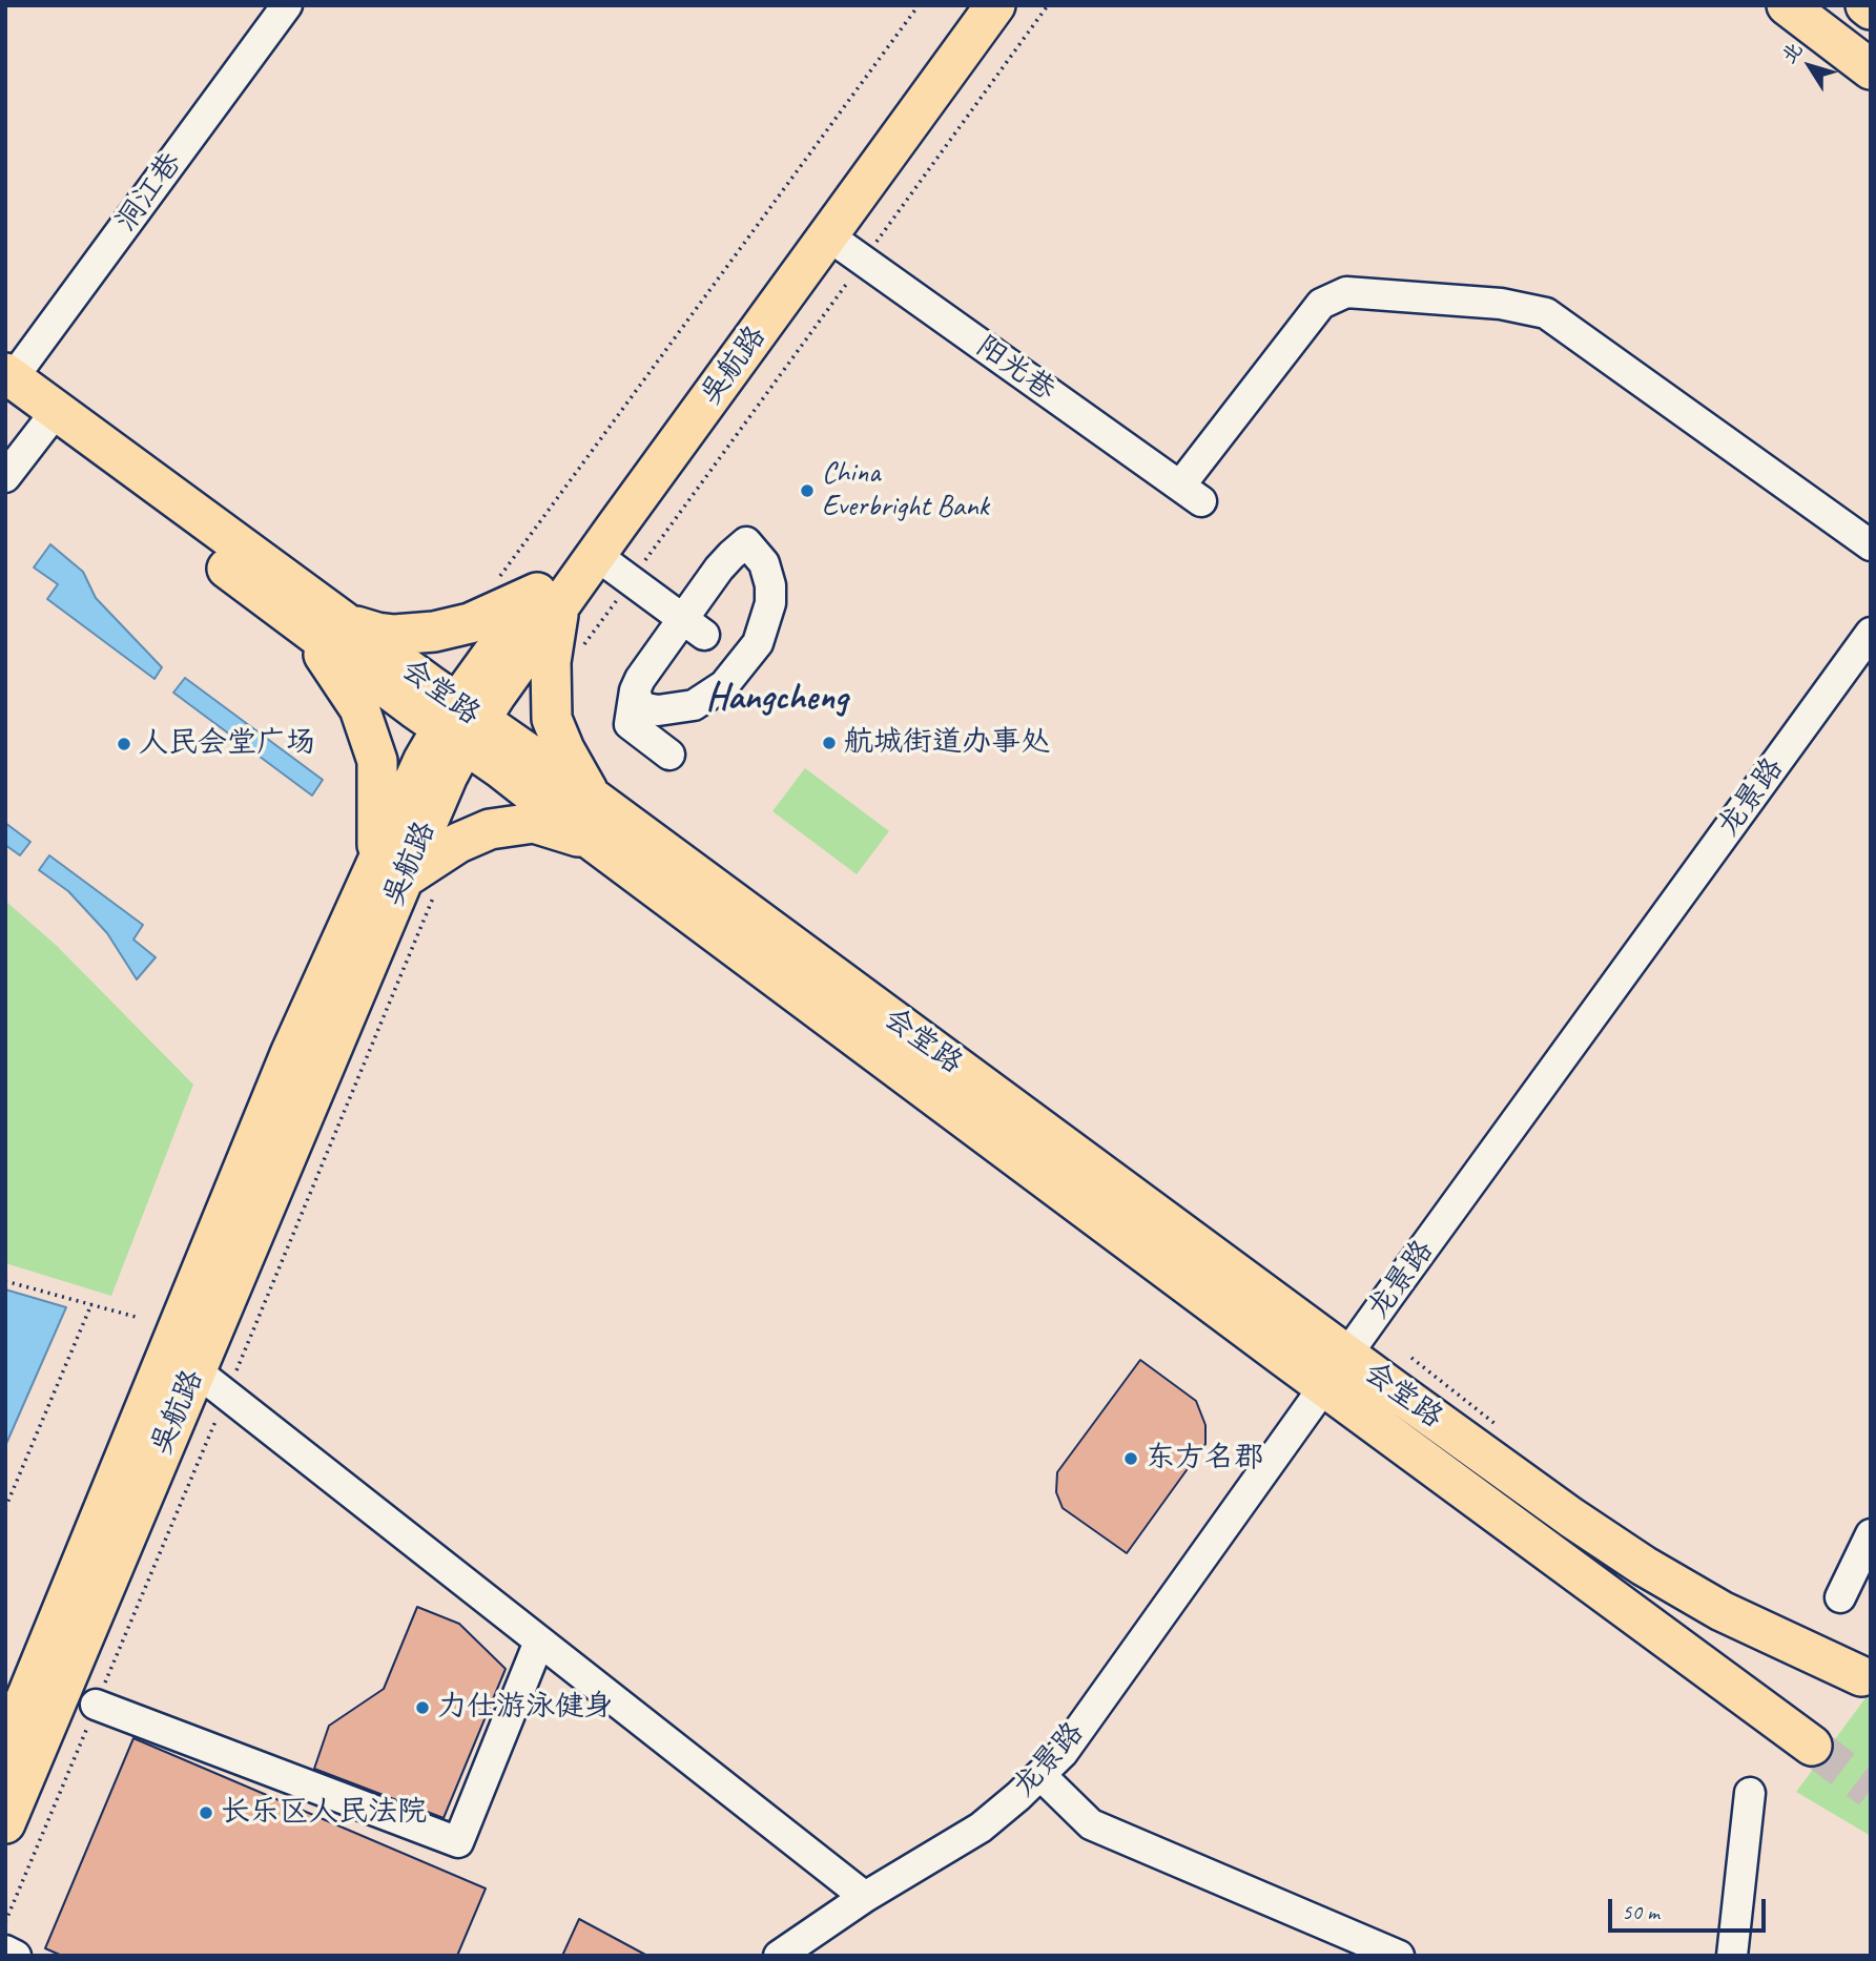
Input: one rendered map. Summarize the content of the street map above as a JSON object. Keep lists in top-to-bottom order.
{
  "streets": {
    "main road": ["吴航路", "会堂路"],
    "street": ["洞江巷", "阳光巷", "龙景路"]
  },
  "crossings": [
    ["洞江巷", "会堂路"],
    ["吴航路", "阳光巷"],
    ["吴航路", "会堂路"],
    ["会堂路", "龙景路"]
  ],
  "districts": ["Hangcheng"],
  "places": [
    "China Everbright Bank",
    "航城街道办事处",
    "人民会堂广场",
    "东方名郡",
    "力仕游泳健身",
    "长乐区人民法院"
  ],
  "scale_bar": "50 m",
  "north": "top left"
}
